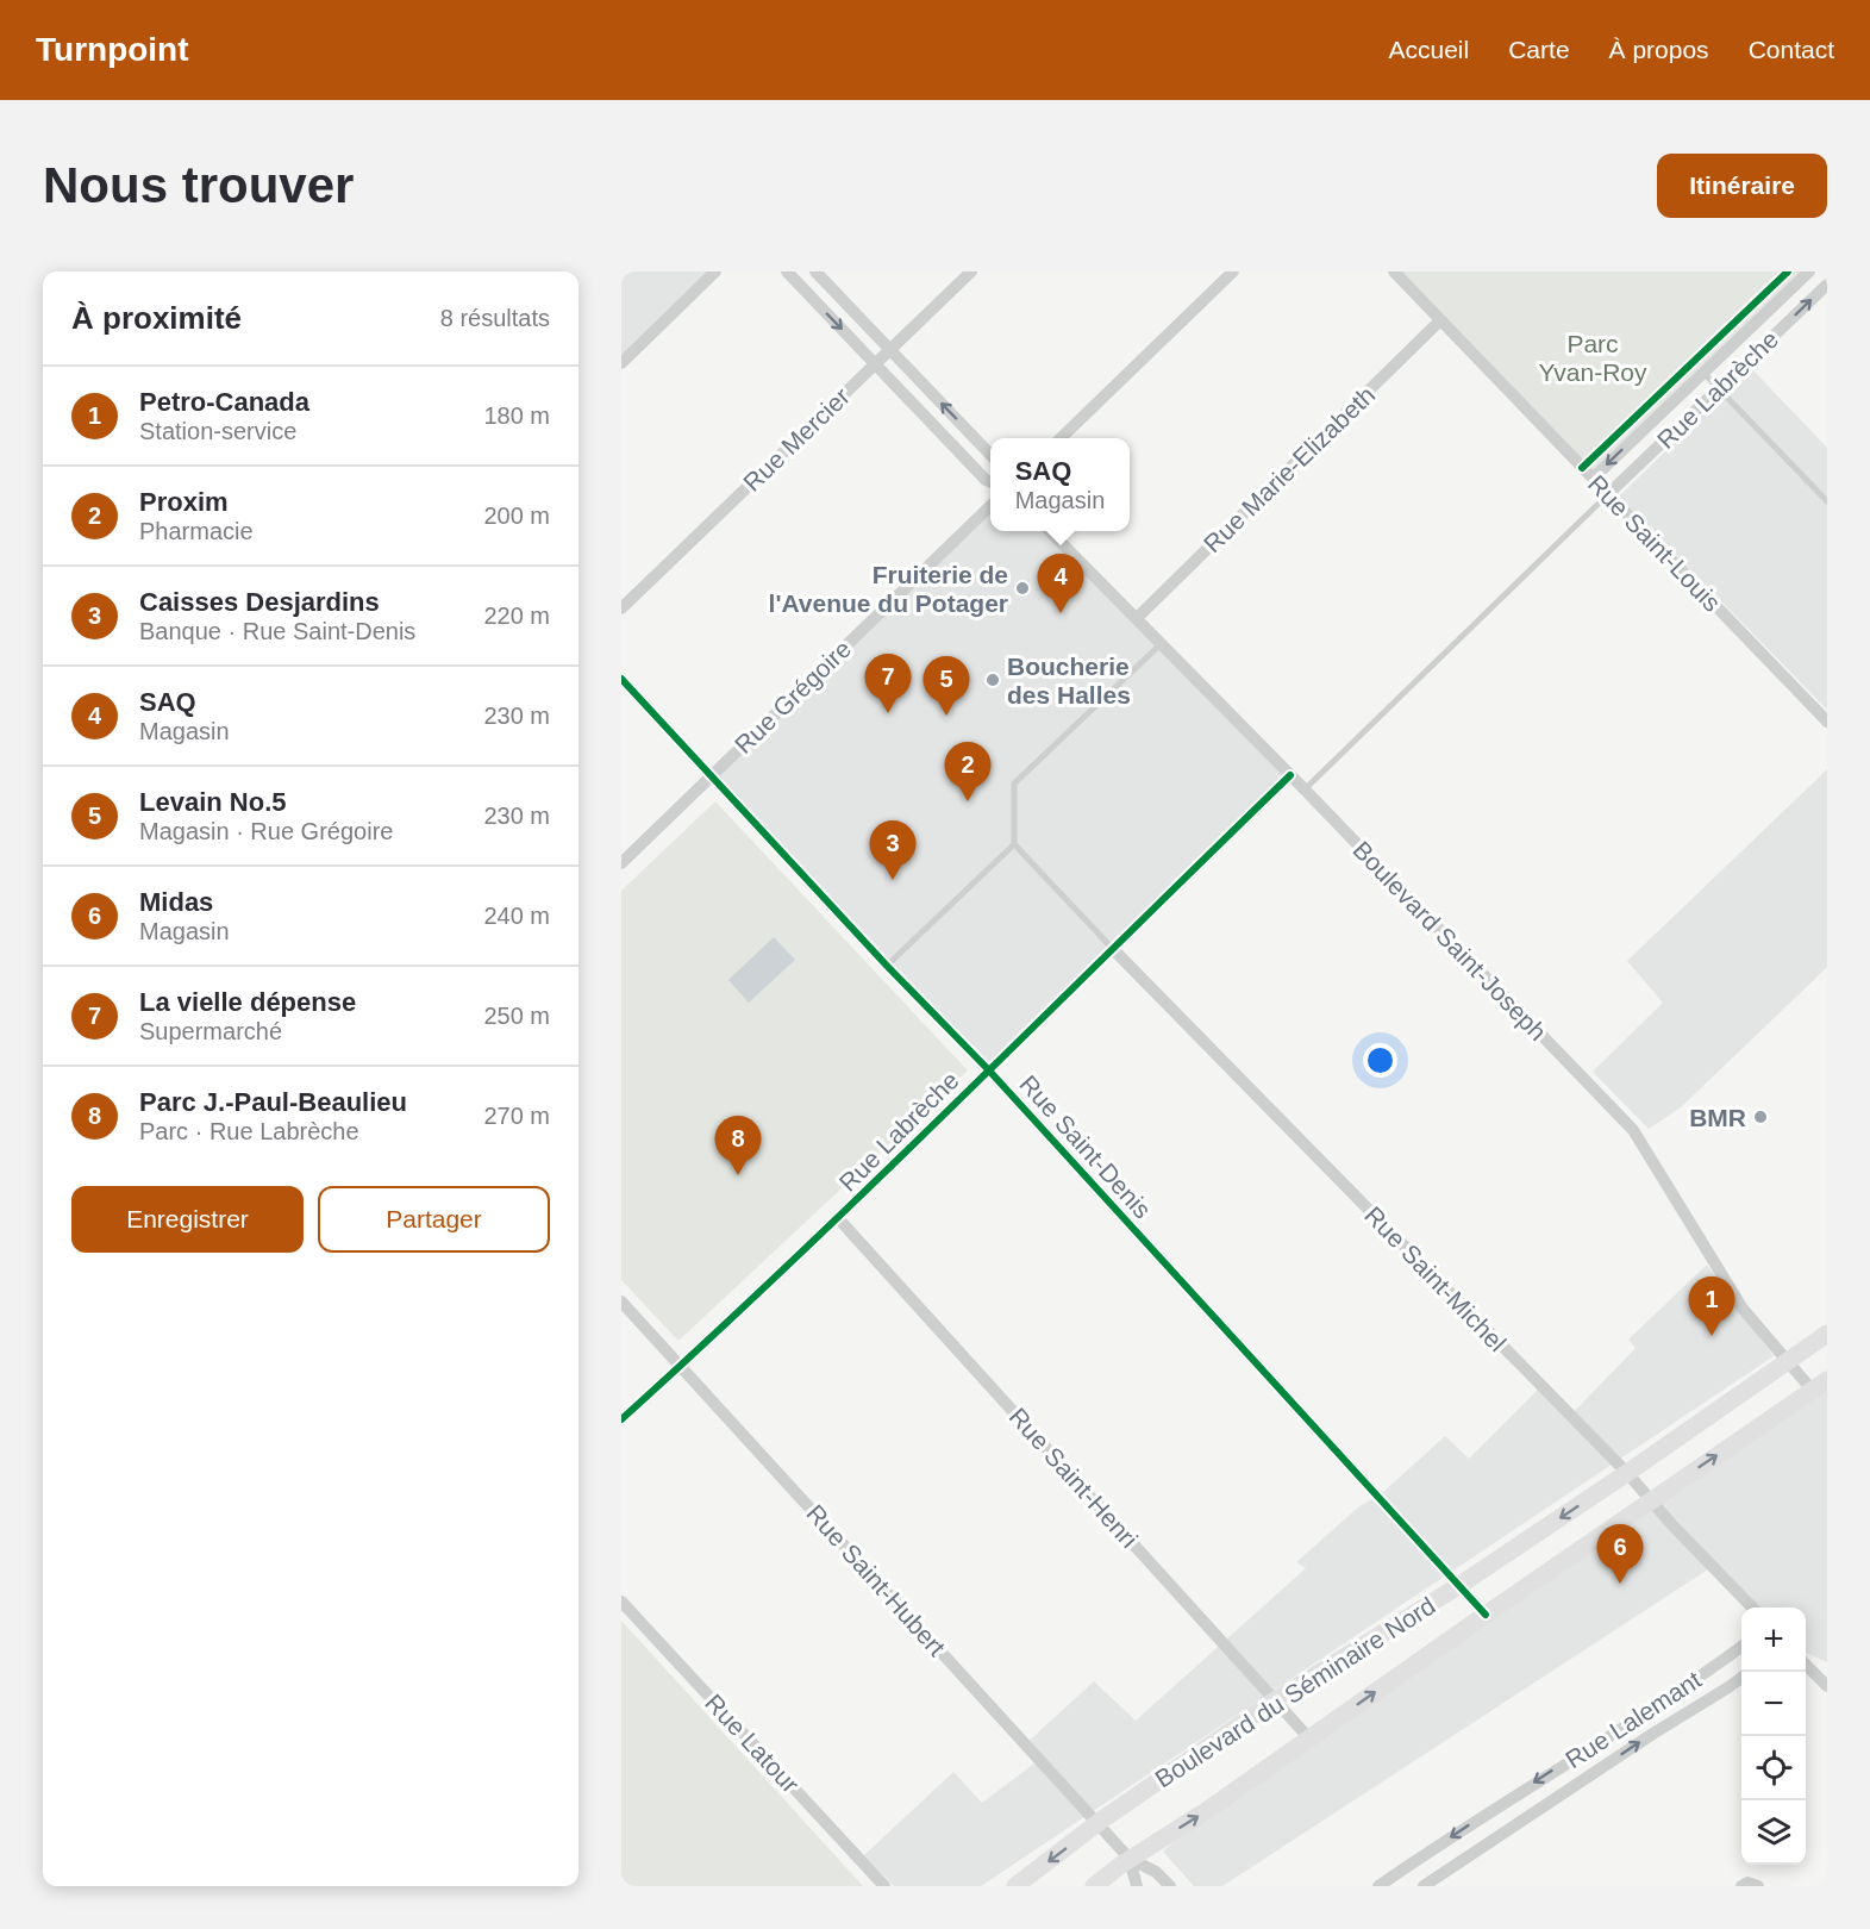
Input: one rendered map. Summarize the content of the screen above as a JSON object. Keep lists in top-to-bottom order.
{
  "streets": {
    "main road": ["Boulevard du Séminaire Nord"],
    "street": [
      "Rue Labrèche",
      "Rue Mercier",
      "Rue Marie-Elizabeth",
      "Rue Saint-Louis",
      "Rue Grégoire",
      "Boulevard Saint-Joseph",
      "Rue Saint-Denis",
      "Rue Saint-Michel",
      "Rue Saint-Henri",
      "Rue Saint-Hubert",
      "Rue Lalemant",
      "Rue Latour"
    ]
  },
  "crossings": [
    ["Rue Labrèche", "Rue Saint-Louis"],
    ["Rue Labrèche", "Boulevard Saint-Joseph"],
    ["Rue Labrèche", "Rue Saint-Denis"],
    ["Rue Labrèche", "Rue Saint-Michel"],
    ["Rue Labrèche", "Rue Saint-Henri"],
    ["Rue Labrèche", "Rue Saint-Hubert"],
    ["Rue Marie-Elizabeth", "Rue Saint-Louis"],
    ["Rue Marie-Elizabeth", "Boulevard Saint-Joseph"],
    ["Rue Grégoire", "Rue Saint-Denis"],
    ["Boulevard Saint-Joseph", "Boulevard du Séminaire Nord"],
    ["Rue Saint-Denis", "Boulevard du Séminaire Nord"],
    ["Rue Saint-Michel", "Boulevard du Séminaire Nord"],
    ["Rue Saint-Henri", "Boulevard du Séminaire Nord"],
    ["Rue Saint-Hubert", "Boulevard du Séminaire Nord"]
  ],
  "parks": ["Parc Yvan-Roy"],
  "places": ["Fruiterie de l'Avenue du Potager", "Boucherie des Halles", "BMR"],
  "page": {
    "header": "Turnpoint",
    "nav": [
      "Accueil",
      "Carte",
      "À propos",
      "Contact"
    ],
    "buttons": [
      "Itinéraire",
      ["Enregistrer", "Partager"]
    ],
    "title": "Nous trouver",
    "heading": ["À proximité", "8 résultats"],
    "list": [
      {
        "mark": "1",
        "name": "Petro-Canada",
        "note": "Station-service",
        "value": "180 m"
      },
      {
        "mark": "2",
        "name": "Proxim",
        "note": "Pharmacie",
        "value": "200 m"
      },
      {
        "mark": "3",
        "name": "Caisses Desjardins",
        "note": "Banque · Rue Saint-Denis",
        "value": "220 m"
      },
      {
        "mark": "4",
        "name": "SAQ",
        "note": "Magasin",
        "value": "230 m"
      },
      {
        "mark": "5",
        "name": "Levain No.5",
        "note": "Magasin · Rue Grégoire",
        "value": "230 m"
      },
      {
        "mark": "6",
        "name": "Midas",
        "note": "Magasin",
        "value": "240 m"
      },
      {
        "mark": "7",
        "name": "La vielle dépense",
        "note": "Supermarché",
        "value": "250 m"
      },
      {
        "mark": "8",
        "name": "Parc J.-Paul-Beaulieu",
        "note": "Parc · Rue Labrèche",
        "value": "270 m"
      }
    ],
    "popup": ["SAQ", "Magasin"],
    "pins": [
      "4",
      "7",
      "5",
      "2",
      "3",
      "8",
      "1",
      "6"
    ],
    "map_buttons": ["+", "−"]
  }
}
